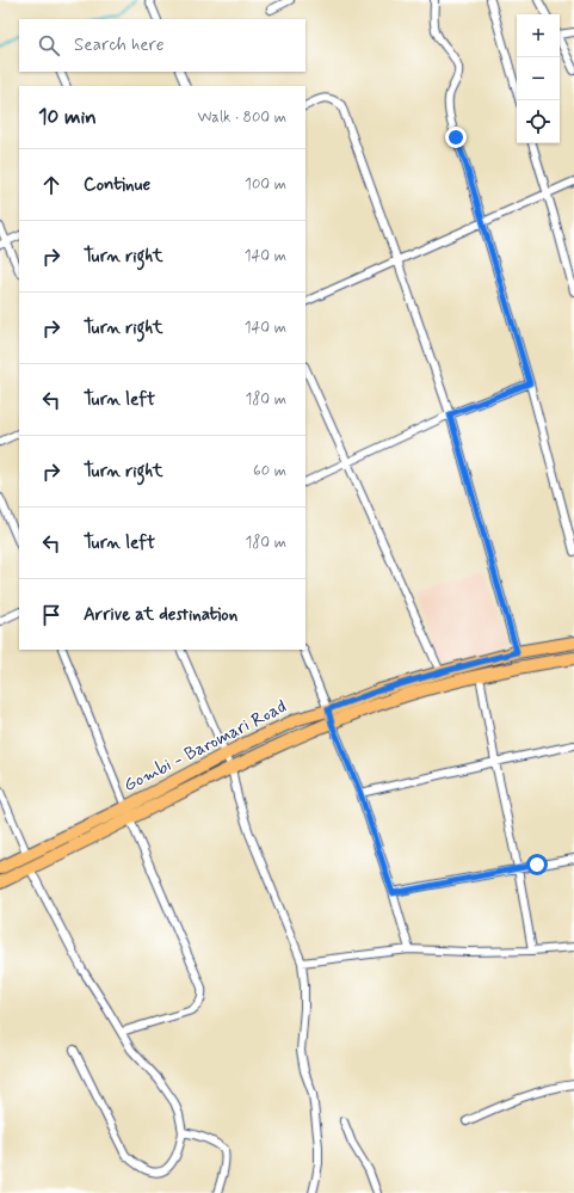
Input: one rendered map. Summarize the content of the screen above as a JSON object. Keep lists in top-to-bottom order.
{
  "streets": {
    "main road": ["Gombi - Baromari Road"]
  },
  "page": {
    "map_buttons": ["+", "−"],
    "search": "Search here",
    "heading": ["10 min", "Walk · 800 m"],
    "list": [
      ["Continue", "100 m"],
      ["Turn right", "140 m"],
      ["Turn right", "140 m"],
      ["Turn left", "180 m"],
      ["Turn right", "60 m"],
      ["Turn left", "180 m"],
      "Arrive at destination"
    ]
  }
}
